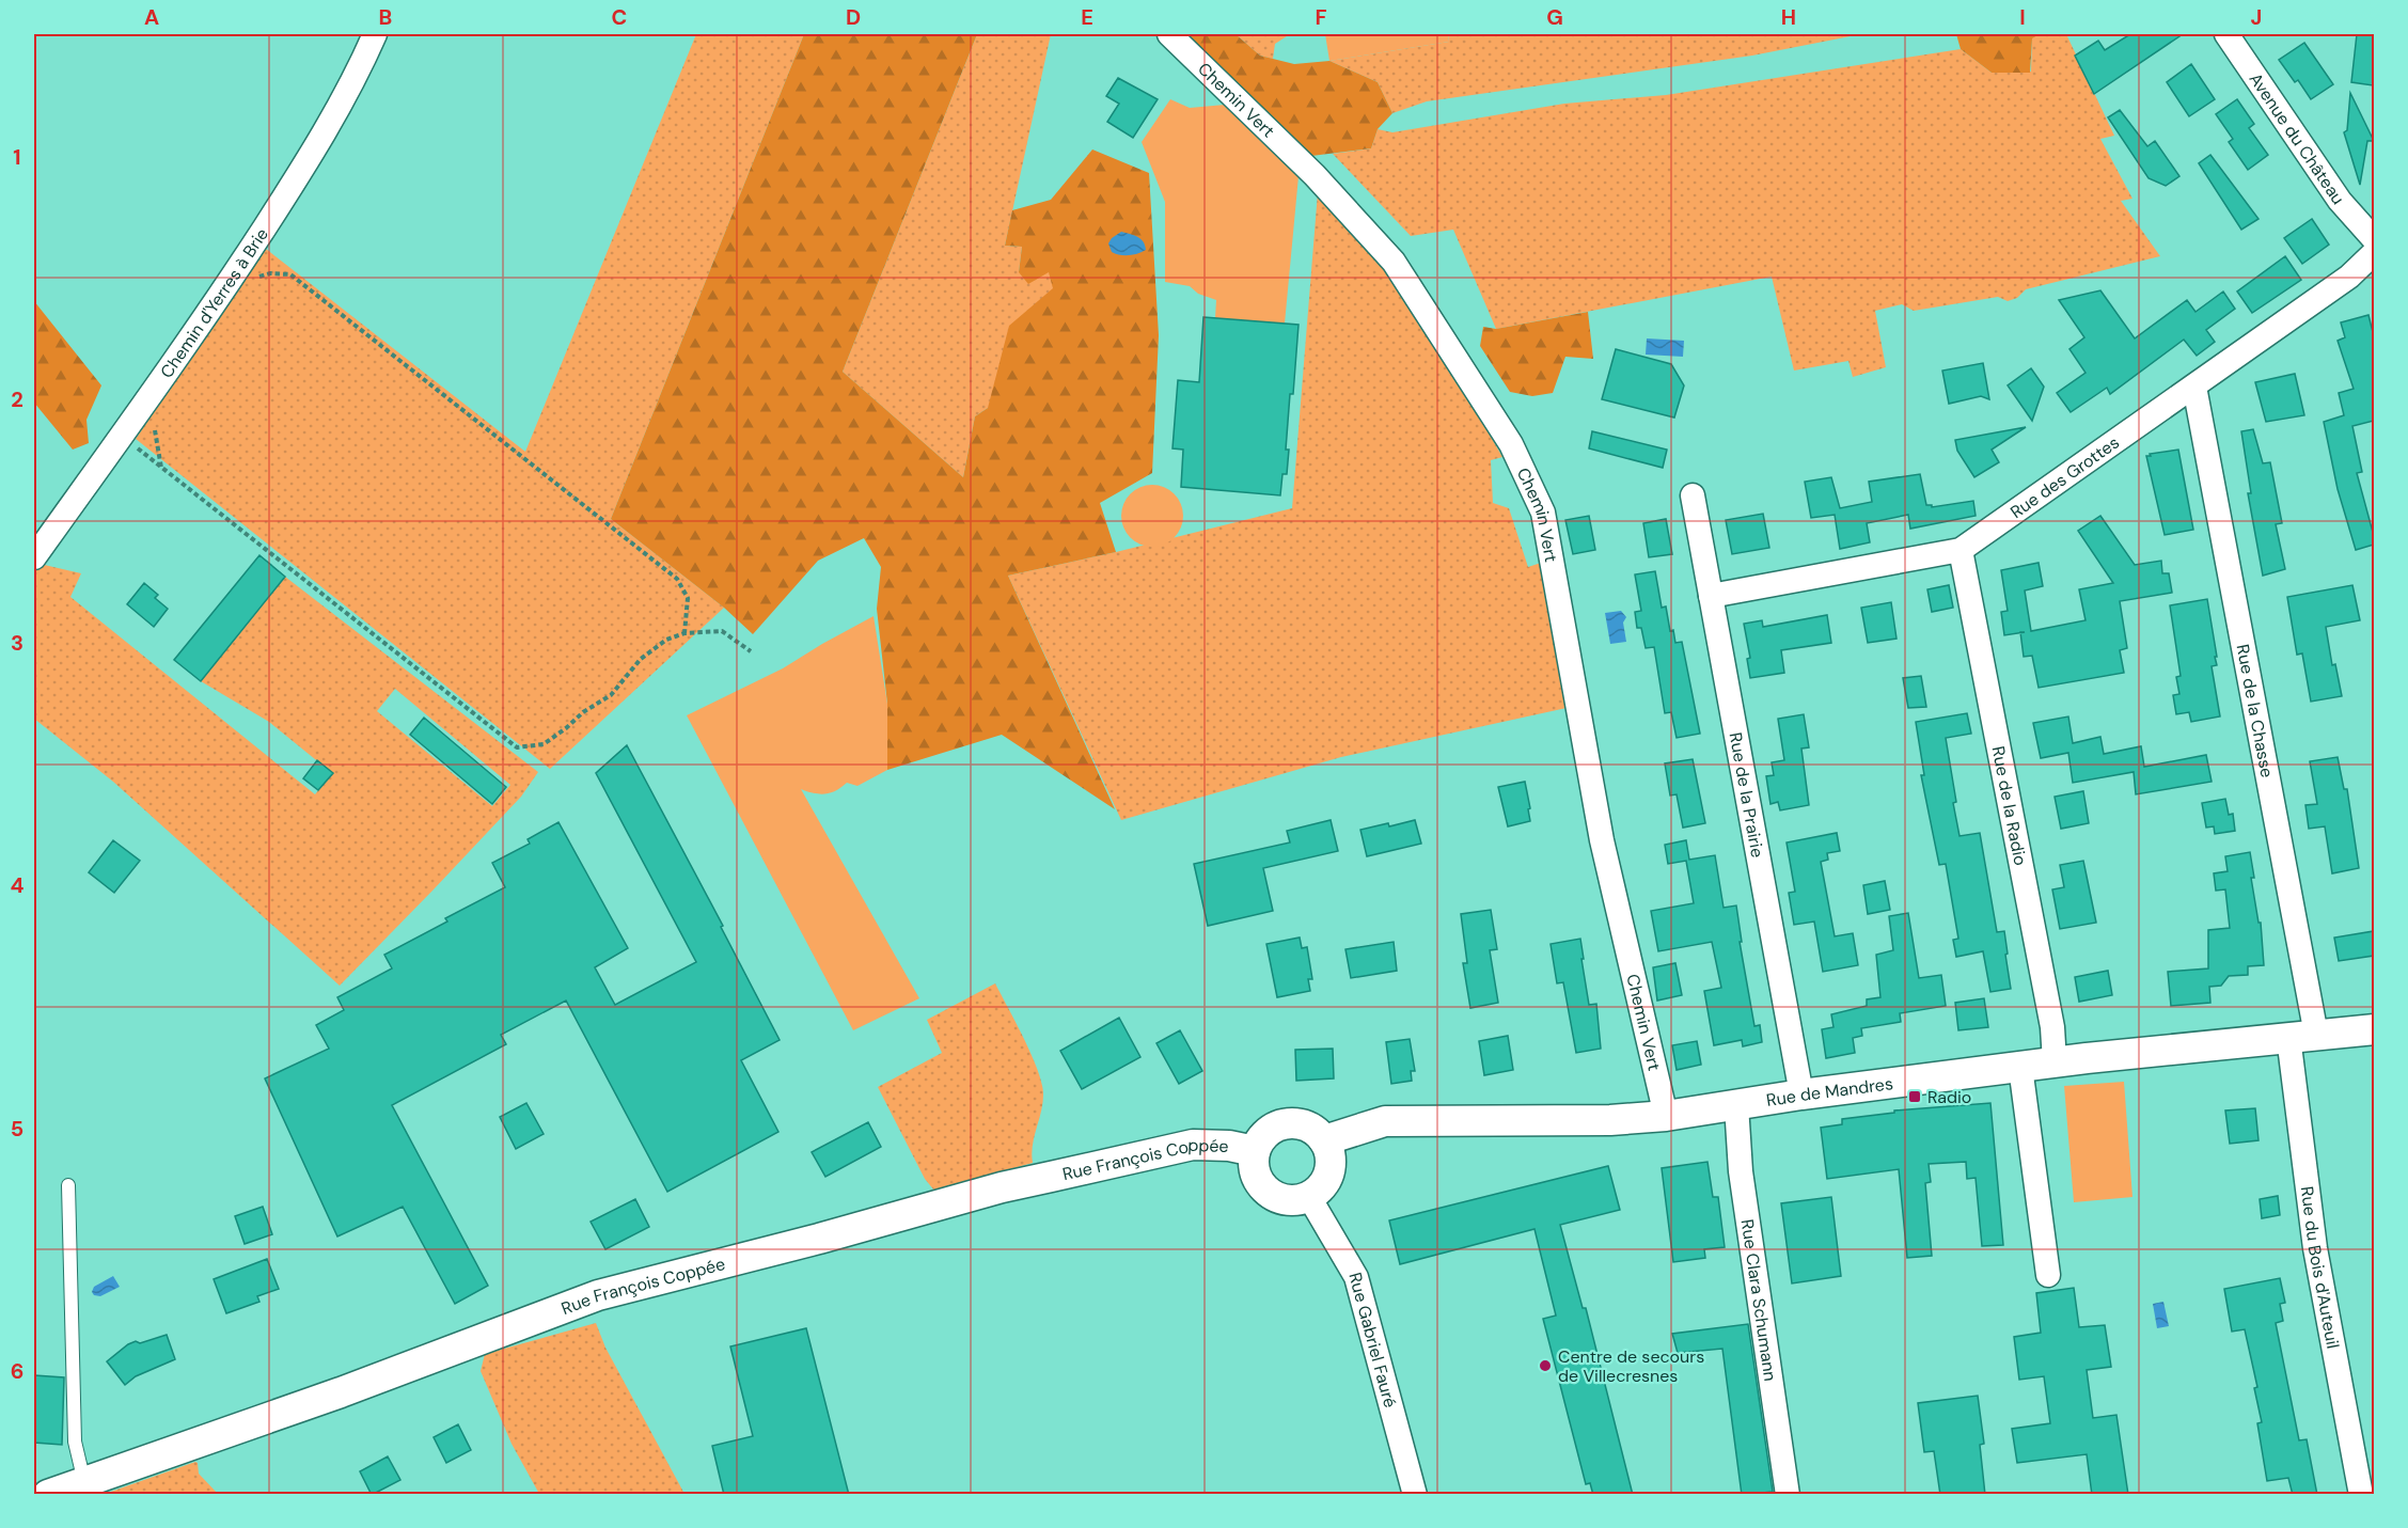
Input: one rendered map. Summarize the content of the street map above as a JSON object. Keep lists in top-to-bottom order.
{
  "streets": {
    "street": [
      "Chemin Vert",
      "Avenue du Château",
      "Chemin d'Yerres à Brie",
      "Rue des Grottes",
      "Rue de la Chasse",
      "Rue de la Prairie",
      "Rue de la Radio",
      "Rue de Mandres",
      "Rue François Coppée",
      "Rue du Bois d'Auteuil",
      "Rue Clara Schumann",
      "Rue Gabriel Fauré"
    ]
  },
  "crossings": [
    ["Chemin Vert", "Rue de Mandres"],
    ["Rue des Grottes", "Rue de la Chasse"],
    ["Rue des Grottes", "Rue de la Prairie"],
    ["Rue des Grottes", "Rue de la Radio"],
    ["Rue de la Chasse", "Rue de Mandres"],
    ["Rue de la Chasse", "Rue du Bois d'Auteuil"],
    ["Rue de la Prairie", "Rue de Mandres"],
    ["Rue de la Radio", "Rue de Mandres"],
    ["Rue de Mandres", "Rue François Coppée"],
    ["Rue de Mandres", "Rue du Bois d'Auteuil"],
    ["Rue de Mandres", "Rue Clara Schumann"],
    ["Rue de Mandres", "Rue Gabriel Fauré"],
    ["Rue François Coppée", "Rue Gabriel Fauré"]
  ],
  "places": {
    "transit": ["Radio"],
    "other": ["Centre de secours de Villecresnes"]
  },
  "grid": {
    "columns": [
      "A",
      "B",
      "C",
      "D",
      "E",
      "F",
      "G",
      "H",
      "I",
      "J"
    ],
    "rows": [
      "1",
      "2",
      "3",
      "4",
      "5",
      "6"
    ]
  }
}
